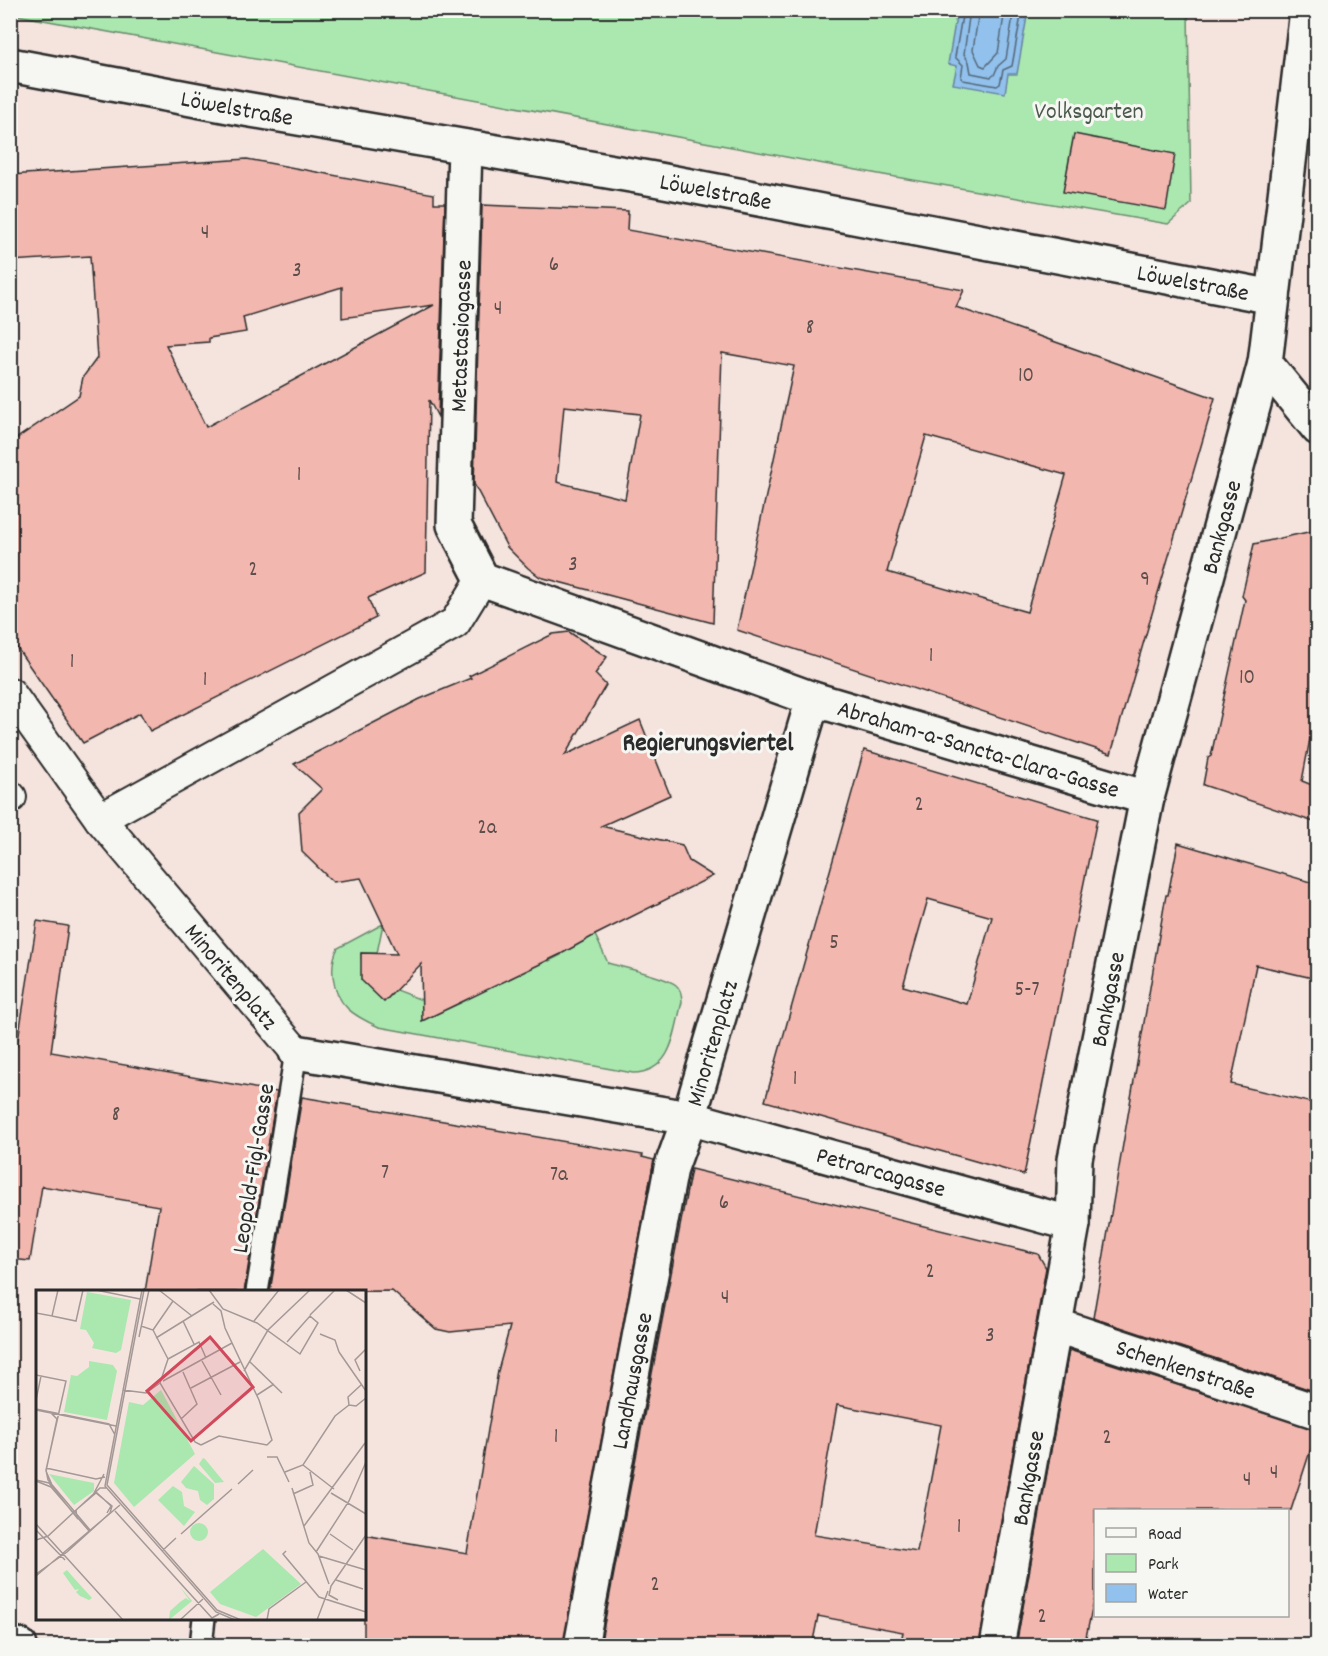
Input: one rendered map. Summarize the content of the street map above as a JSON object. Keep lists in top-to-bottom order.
{
  "streets": {
    "street": [
      "Löwelstraße",
      "Metastasiogasse",
      "Bankgasse",
      "Abraham-a-Sancta-Clara-Gasse",
      "Minoritenplatz",
      "Petrarcagasse",
      "Schenkenstraße",
      "Landhausgasse"
    ],
    "lane": ["Leopold-Figl-Gasse"]
  },
  "crossings": [
    ["Löwelstraße", "Metastasiogasse"],
    ["Löwelstraße", "Bankgasse"],
    ["Bankgasse", "Abraham-a-Sancta-Clara-Gasse"],
    ["Bankgasse", "Petrarcagasse"],
    ["Bankgasse", "Schenkenstraße"],
    ["Abraham-a-Sancta-Clara-Gasse", "Minoritenplatz"],
    ["Minoritenplatz", "Leopold-Figl-Gasse"],
    ["Minoritenplatz", "Petrarcagasse"],
    ["Minoritenplatz", "Landhausgasse"],
    ["Petrarcagasse", "Landhausgasse"]
  ],
  "districts": ["Regierungsviertel"],
  "parks": ["Volksgarten"],
  "house_numbers": [
    "4",
    "6",
    "3",
    "4",
    "8",
    "10",
    "1",
    "3",
    "2",
    "9",
    "1",
    "1",
    "10",
    "1",
    "2",
    "2a",
    "5",
    "5-7",
    "1",
    "8",
    "7",
    "7a",
    "6",
    "2",
    "4",
    "3",
    "1",
    "2",
    "4",
    "4",
    "1",
    "2",
    "2"
  ],
  "legend": ["Road", "Park", "Water"]
}
